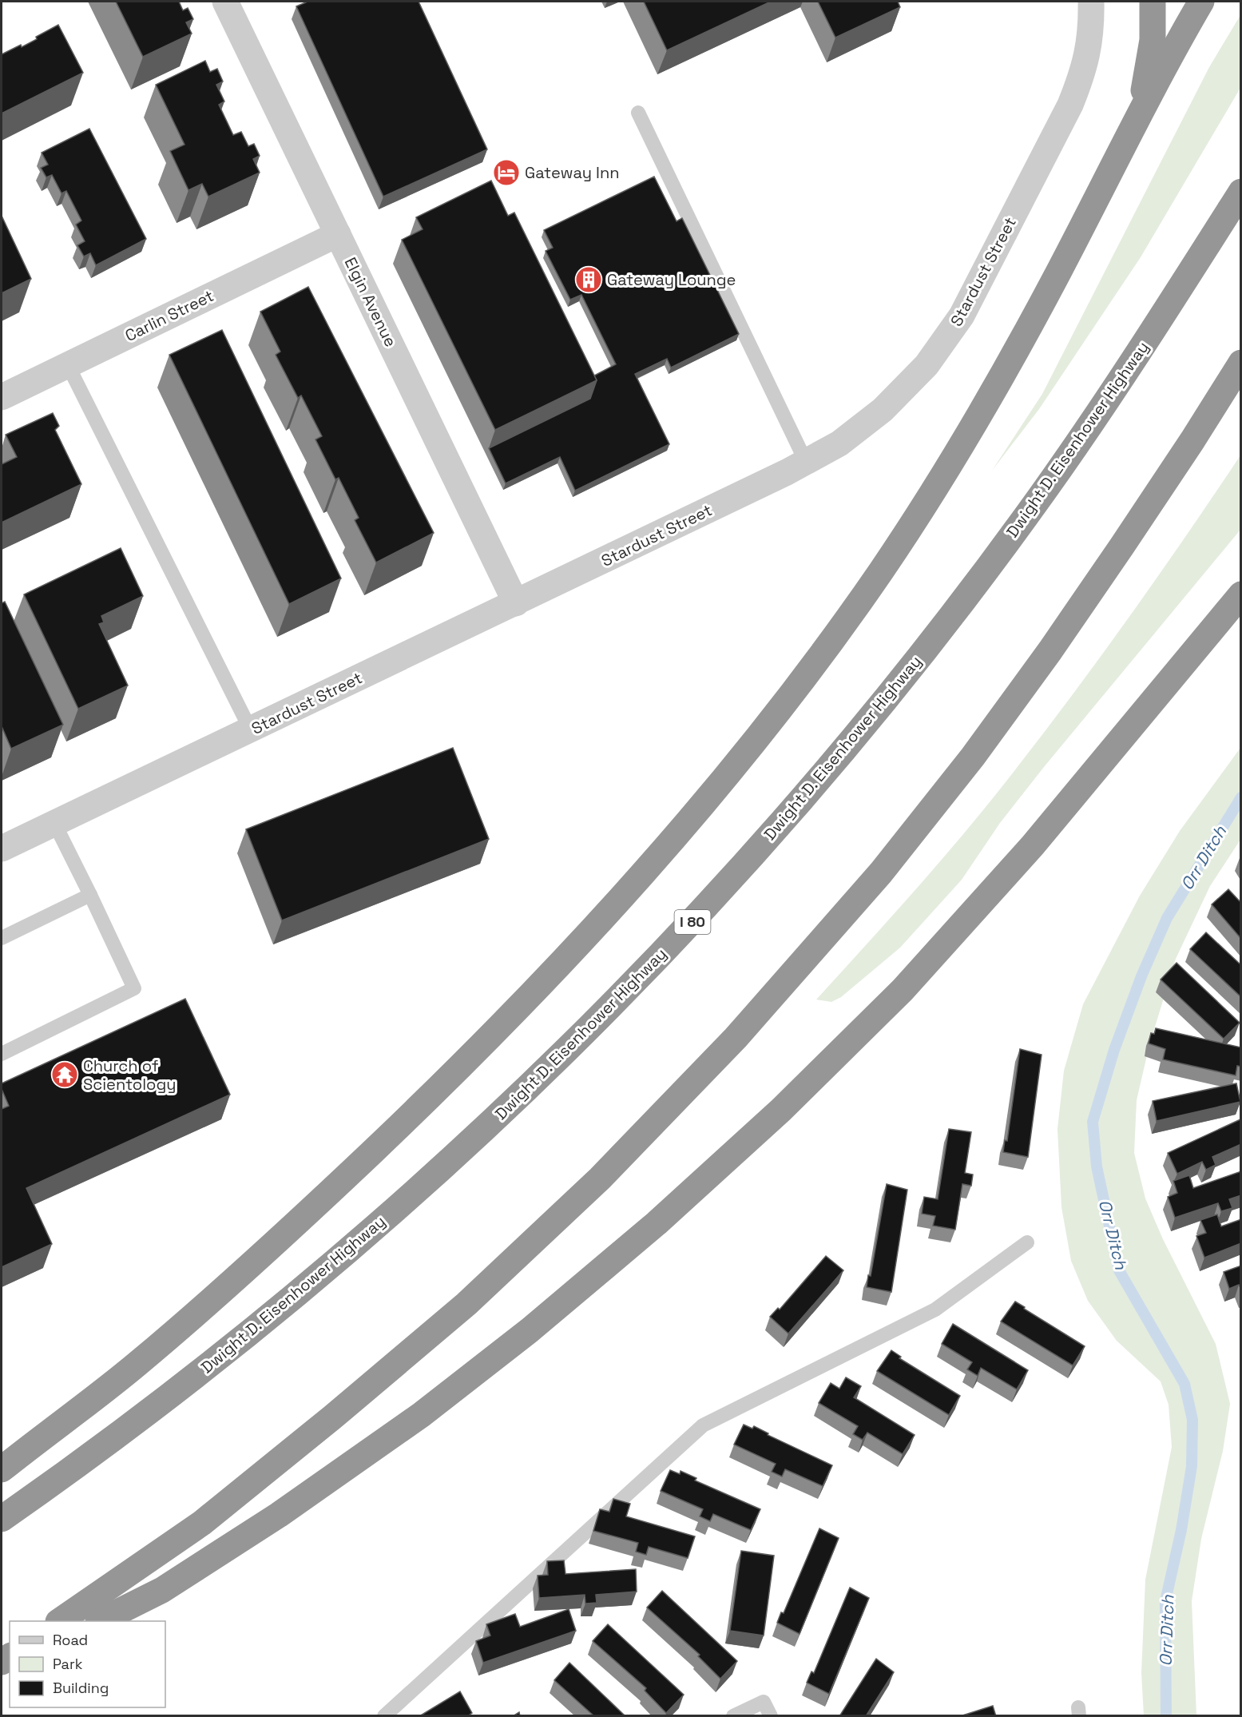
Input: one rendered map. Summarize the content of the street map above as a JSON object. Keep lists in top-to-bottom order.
{
  "streets": {
    "highway": ["Dwight D. Eisenhower Highway", "I 80"],
    "street": ["Stardust Street", "Elgin Avenue", "Carlin Street"]
  },
  "crossings": [
    ["Stardust Street", "Elgin Avenue"],
    ["Elgin Avenue", "Carlin Street"]
  ],
  "water": ["Orr Ditch"],
  "places": {
    "hotel": ["Gateway Inn"],
    "building": ["Gateway Lounge"],
    "temple": ["Church of Scientology"]
  },
  "legend": ["Road", "Park", "Building"]
}
